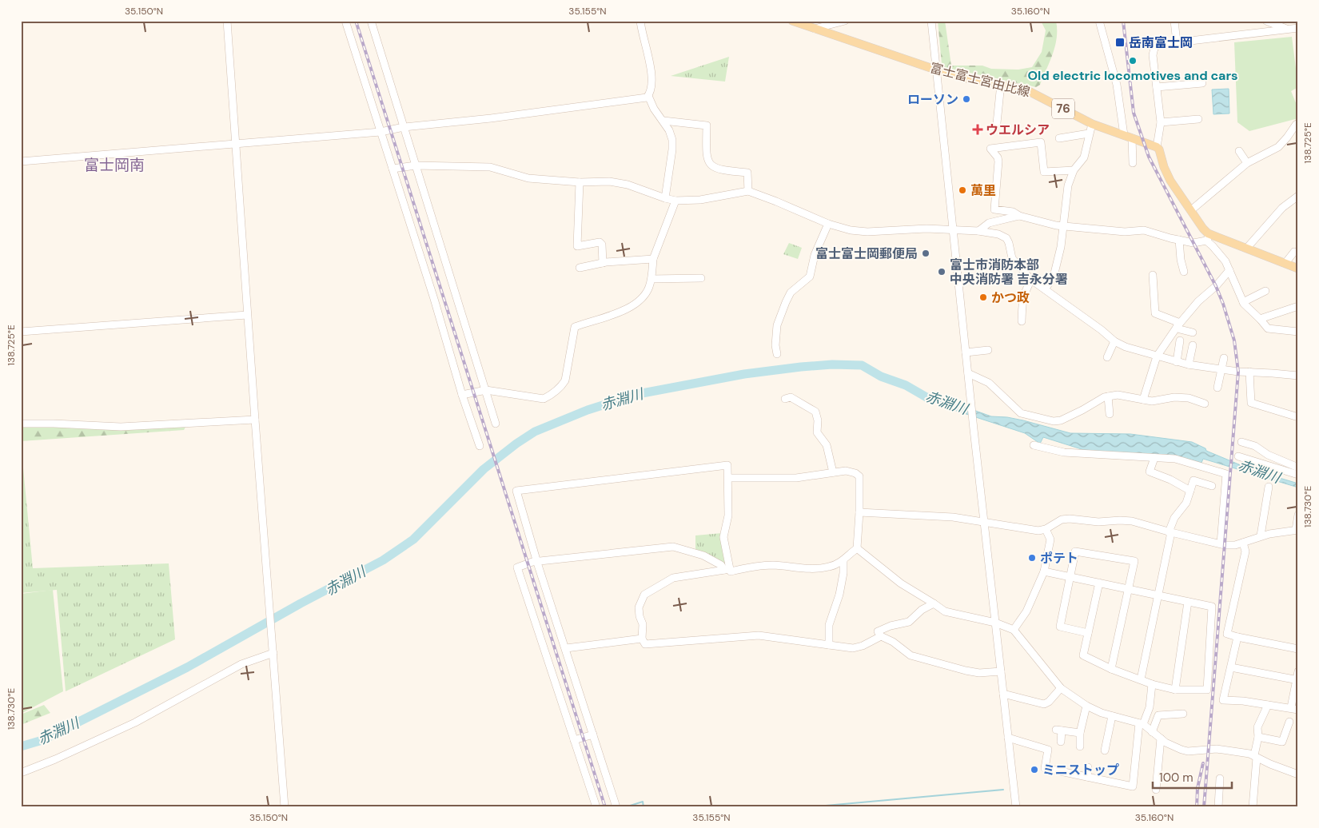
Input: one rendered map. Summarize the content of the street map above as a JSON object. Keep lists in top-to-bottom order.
{
  "streets": {
    "main road": ["富士富士宮由比線", "76"]
  },
  "districts": ["富士岡南"],
  "water": ["赤淵川"],
  "places": {
    "transit": ["岳南富士岡"],
    "other": [
      "Old electric locomotives and cars",
      "ローソン",
      "萬里",
      "富士富士岡郵便局",
      "富士市消防本部 中央消防署 吉永分署",
      "かつ政",
      "ポテト",
      "ミニストップ"
    ],
    "health": ["ウエルシア"]
  },
  "scale_bar": "100 m",
  "coordinates": [
    "35.150°N",
    "35.155°N",
    "35.160°N",
    "138.725°E",
    "138.730°E"
  ]
}
